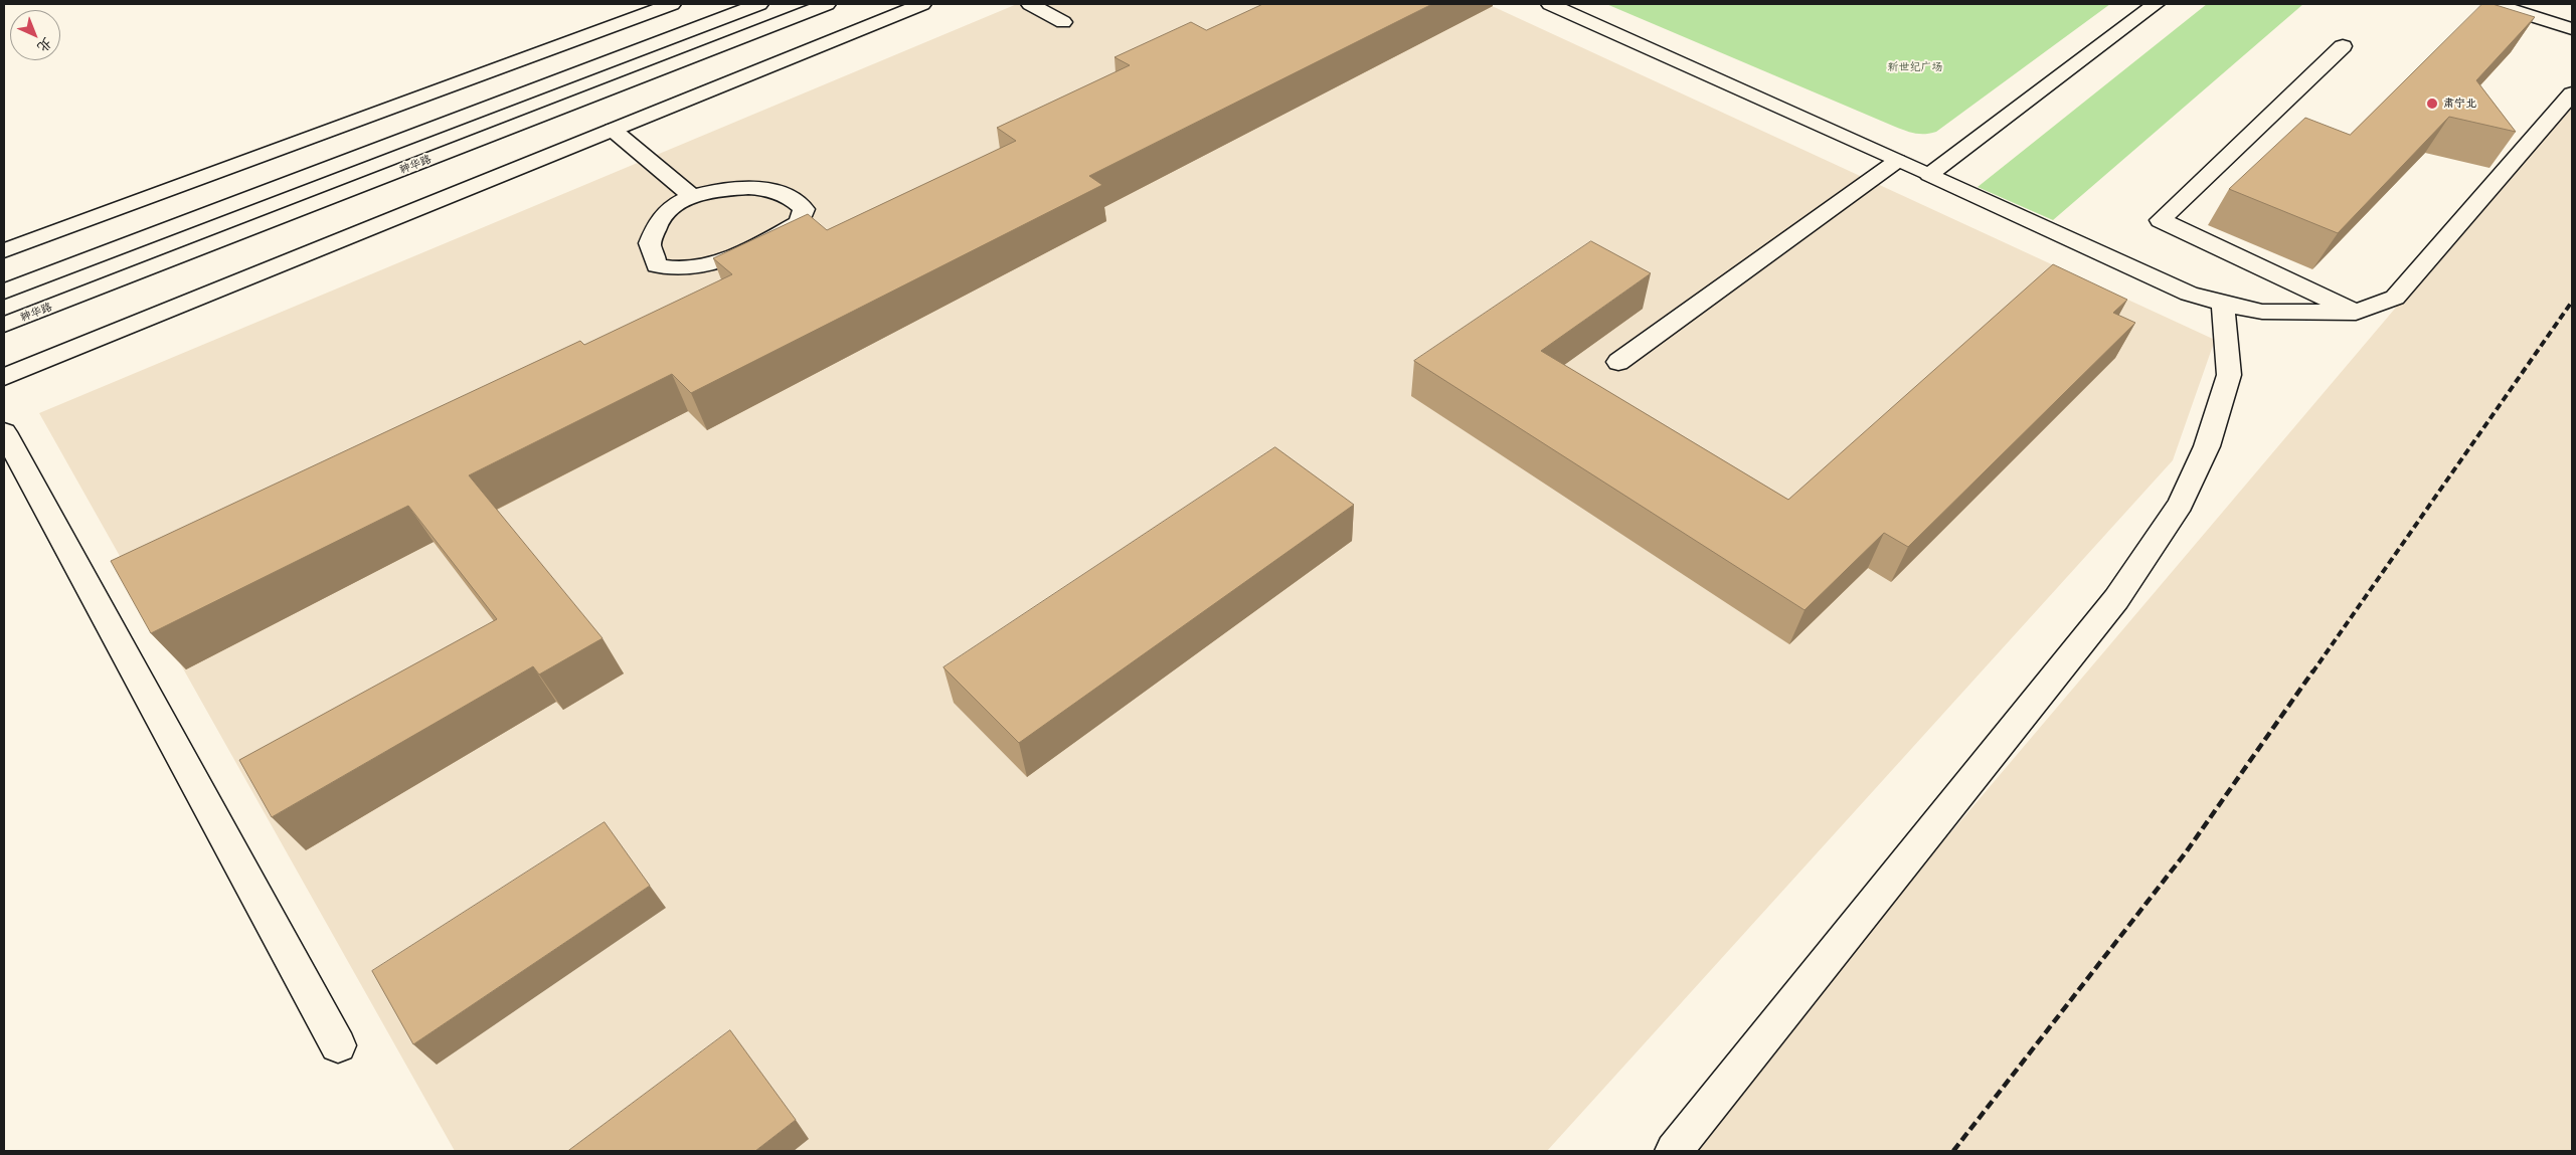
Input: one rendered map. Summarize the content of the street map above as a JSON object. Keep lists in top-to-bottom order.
{
  "streets": {
    "street": ["神华路"]
  },
  "parks": ["新世纪广场"],
  "places": ["肃宁北"],
  "north": "bottom right"
}
